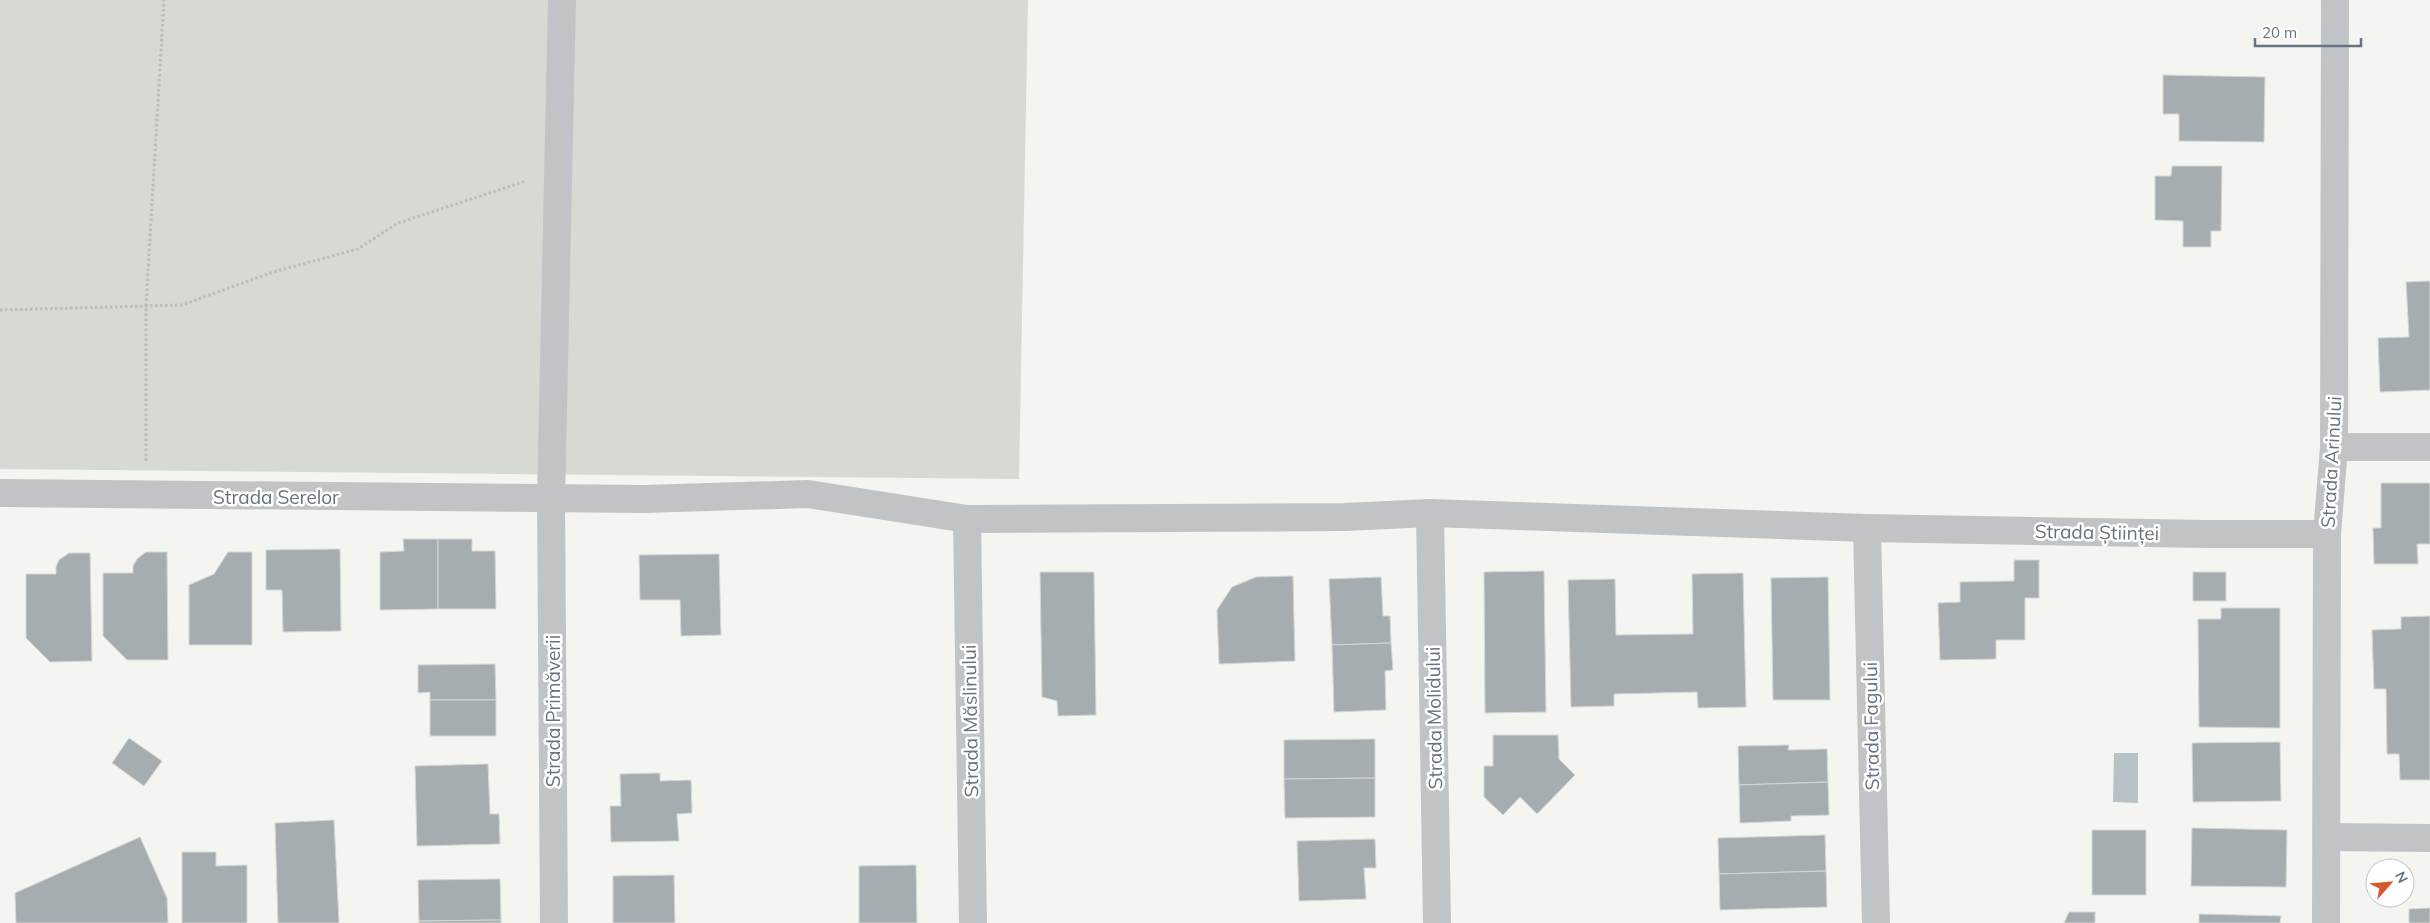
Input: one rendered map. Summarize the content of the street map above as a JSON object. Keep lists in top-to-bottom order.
{
  "streets": {
    "street": [
      "Strada Arinului",
      "Strada Serelor",
      "Strada Științei",
      "Strada Primăverii",
      "Strada Molidului",
      "Strada Măslinului",
      "Strada Fagului"
    ]
  },
  "crossings": [
    ["Strada Arinului", "Strada Științei"],
    ["Strada Serelor", "Strada Științei"],
    ["Strada Serelor", "Strada Primăverii"],
    ["Strada Serelor", "Strada Molidului"],
    ["Strada Serelor", "Strada Măslinului"],
    ["Strada Științei", "Strada Molidului"],
    ["Strada Științei", "Strada Fagului"]
  ],
  "scale_bar": "20 m",
  "north": "top right"
}
